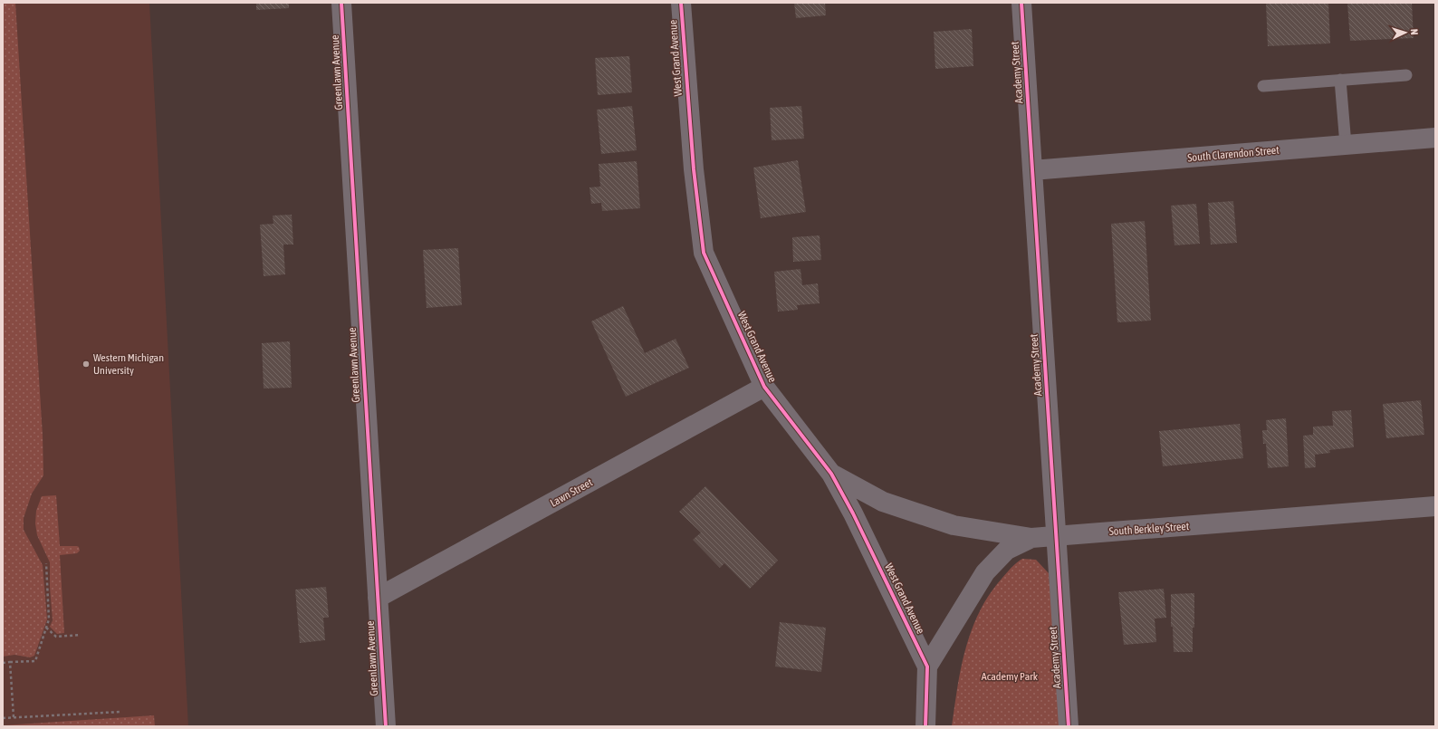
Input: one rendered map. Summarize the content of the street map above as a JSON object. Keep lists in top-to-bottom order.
{
  "streets": {
    "street": [
      "West Grand Avenue",
      "Greenlawn Avenue",
      "Academy Street",
      "South Clarendon Street",
      "Lawn Street",
      "South Berkley Street"
    ]
  },
  "crossings": [
    ["West Grand Avenue", "Lawn Street"],
    ["West Grand Avenue", "South Berkley Street"],
    ["Greenlawn Avenue", "Lawn Street"],
    ["Academy Street", "South Clarendon Street"],
    ["Academy Street", "South Berkley Street"]
  ],
  "parks": ["Academy Park"],
  "places": ["Western Michigan University"],
  "north": "right"
}
